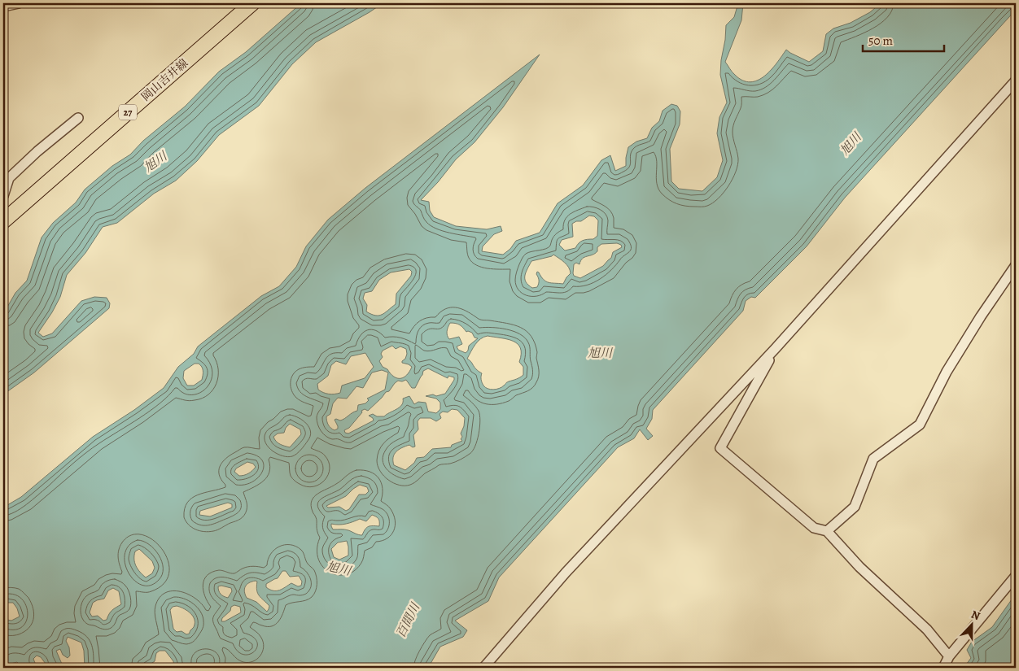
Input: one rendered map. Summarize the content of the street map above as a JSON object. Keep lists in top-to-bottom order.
{
  "streets": {
    "main road": ["岡山吉井線", "27"]
  },
  "water": ["旭川", "百間川"],
  "scale_bar": "50 m",
  "north": "top"
}
